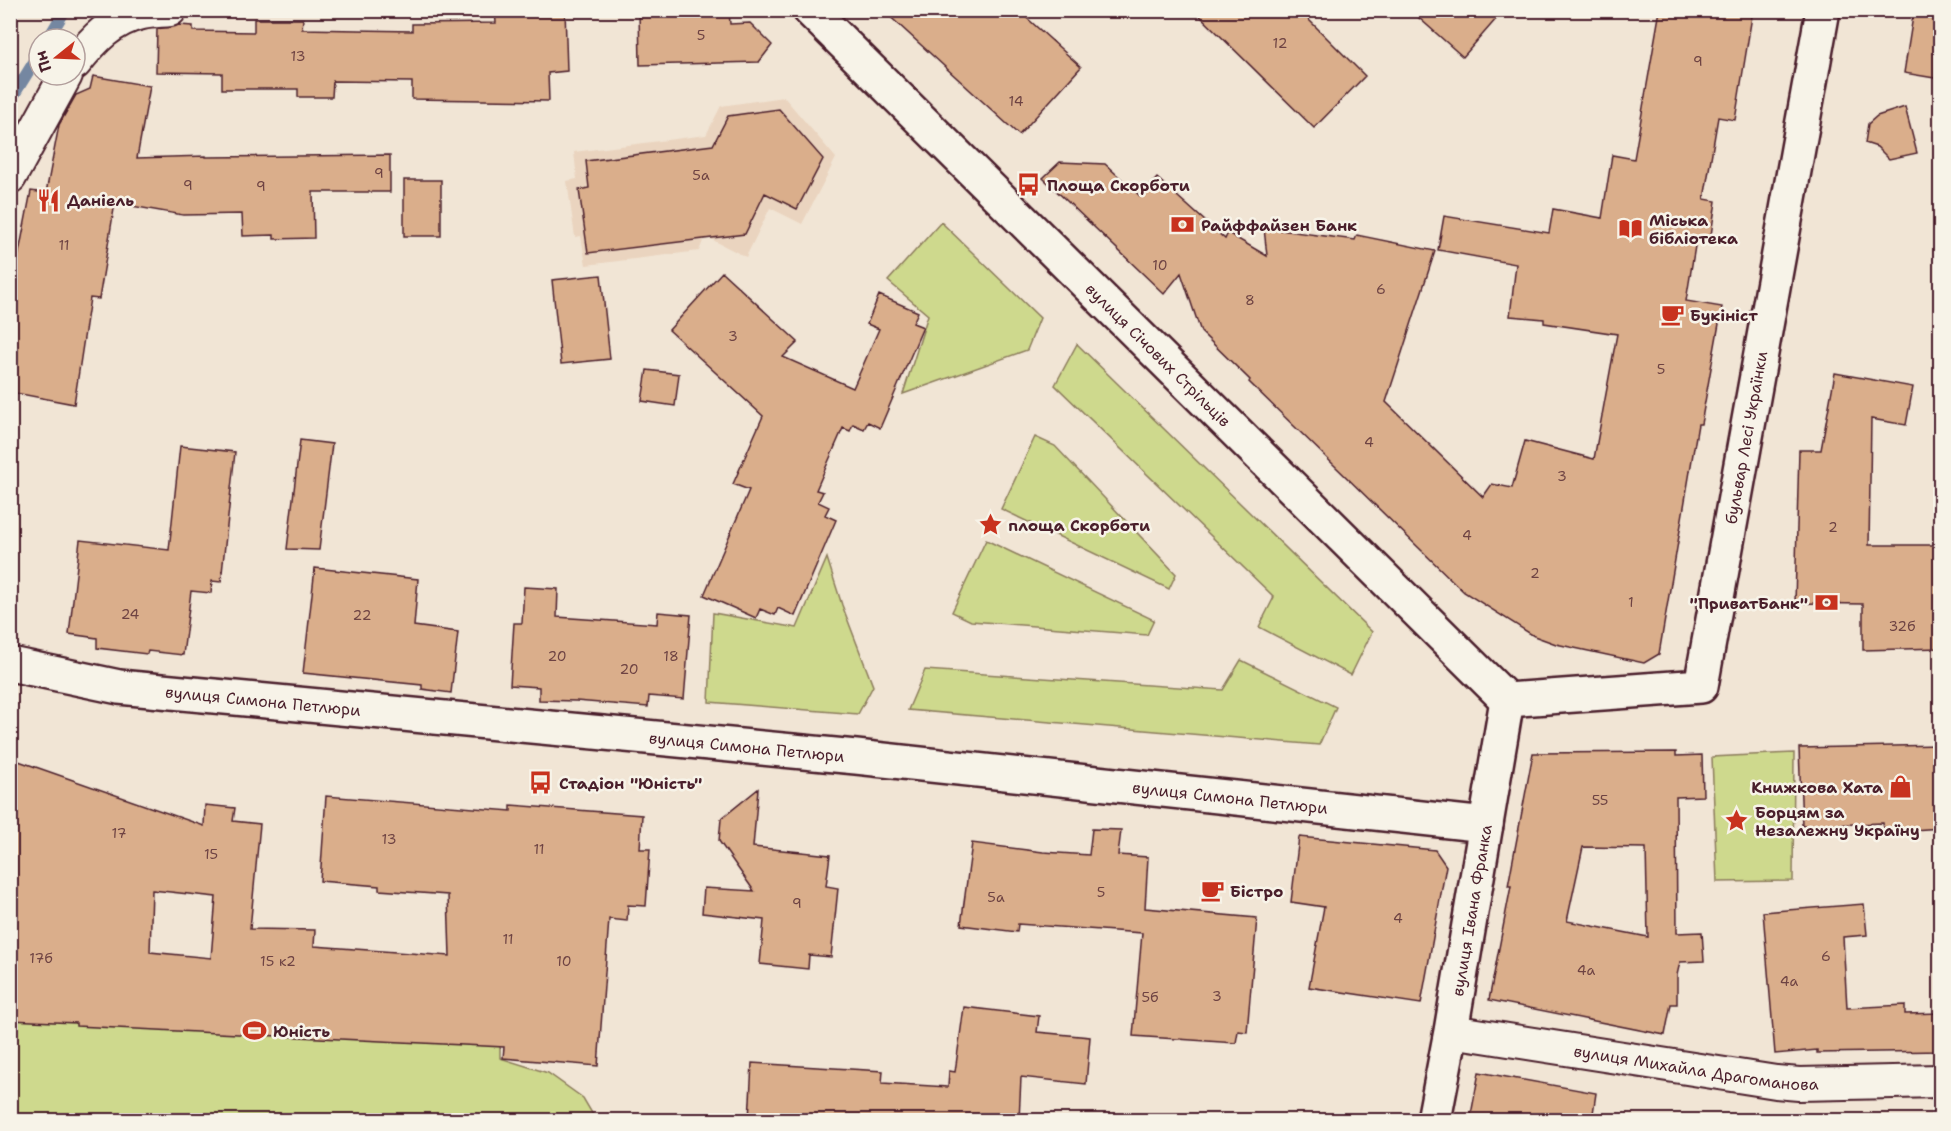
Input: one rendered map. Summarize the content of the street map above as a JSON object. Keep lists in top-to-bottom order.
{
  "streets": {
    "street": [
      "вулиця Січових Стрільців",
      "бульвар Лесі Українки",
      "вулиця Симона Петлюри",
      "вулиця Івана Франка",
      "вулиця Михайла Драгоманова"
    ]
  },
  "crossings": [
    ["вулиця Січових Стрільців", "бульвар Лесі Українки"],
    ["вулиця Січових Стрільців", "вулиця Івана Франка"],
    ["бульвар Лесі Українки", "вулиця Івана Франка"],
    ["вулиця Симона Петлюри", "вулиця Івана Франка"],
    ["вулиця Івана Франка", "вулиця Михайла Драгоманова"]
  ],
  "places": {
    "bus stop": ["Площа Скорботи", "Стадіон \"Юність\""],
    "restaurant": ["Даніель"],
    "bank": ["Райффайзен Банк", "\"ПриватБанк\""],
    "library": ["Міська бібліотека"],
    "cafe": ["Букініст", "Бістро"],
    "place": ["площа Скорботи", "Борцям за Незалежну Україну"],
    "shop": ["Книжкова Хата"],
    "sports": ["Юність"]
  },
  "house_numbers": [
    "5",
    "12",
    "13",
    "9",
    "14",
    "9",
    "5а",
    "9",
    "9",
    "11",
    "10",
    "6",
    "8",
    "3",
    "5",
    "4",
    "3",
    "2",
    "4",
    "2",
    "1",
    "24",
    "22",
    "32б",
    "20",
    "18",
    "20",
    "55",
    "17",
    "13",
    "11",
    "15",
    "5",
    "5а",
    "9",
    "4",
    "11",
    "6",
    "17б",
    "15 к2",
    "10",
    "4а",
    "4а",
    "3",
    "5б"
  ],
  "north": "left"
}
